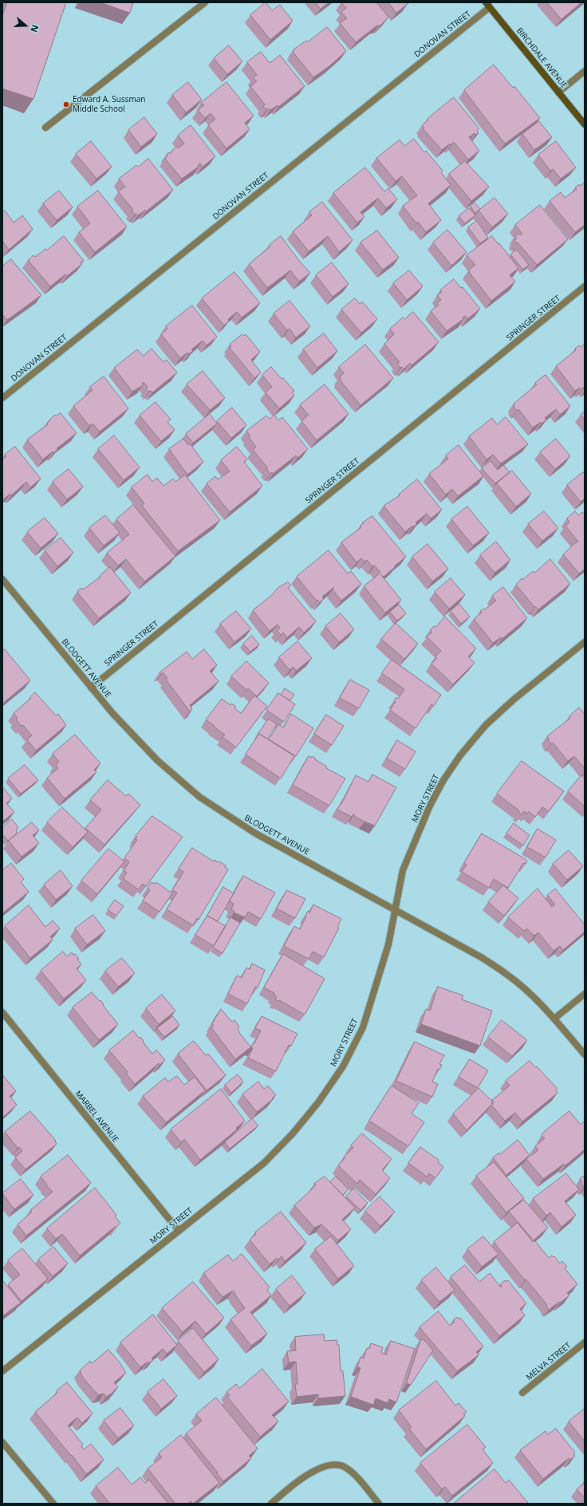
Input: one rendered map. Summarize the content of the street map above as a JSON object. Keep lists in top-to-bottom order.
{
  "streets": {
    "street": [
      "DONOVAN STREET",
      "BIRCHDALE AVENUE",
      "SPRINGER STREET",
      "BLODGETT AVENUE",
      "MORY STREET",
      "MARBEL AVENUE",
      "MELVA STREET"
    ]
  },
  "crossings": [
    ["DONOVAN STREET", "BIRCHDALE AVENUE"],
    ["SPRINGER STREET", "BLODGETT AVENUE"],
    ["BLODGETT AVENUE", "MORY STREET"],
    ["MORY STREET", "MARBEL AVENUE"]
  ],
  "places": ["Edward A. Sussman Middle School"],
  "north": "right"
}
